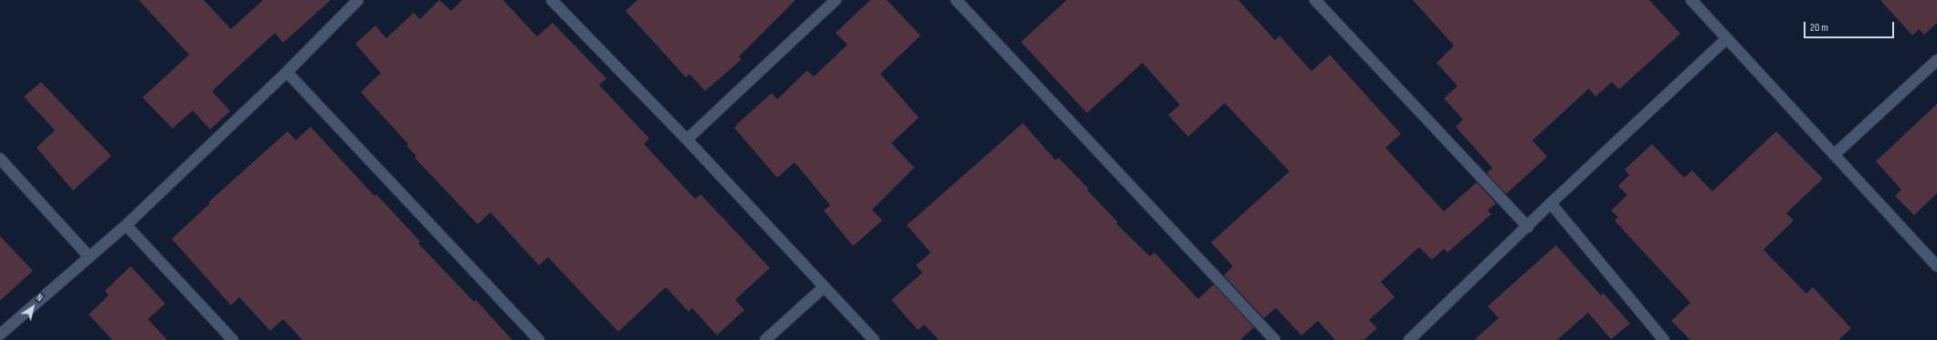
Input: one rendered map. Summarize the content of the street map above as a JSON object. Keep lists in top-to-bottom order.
{
  "scale_bar": "20 m",
  "north": "top right"
}
